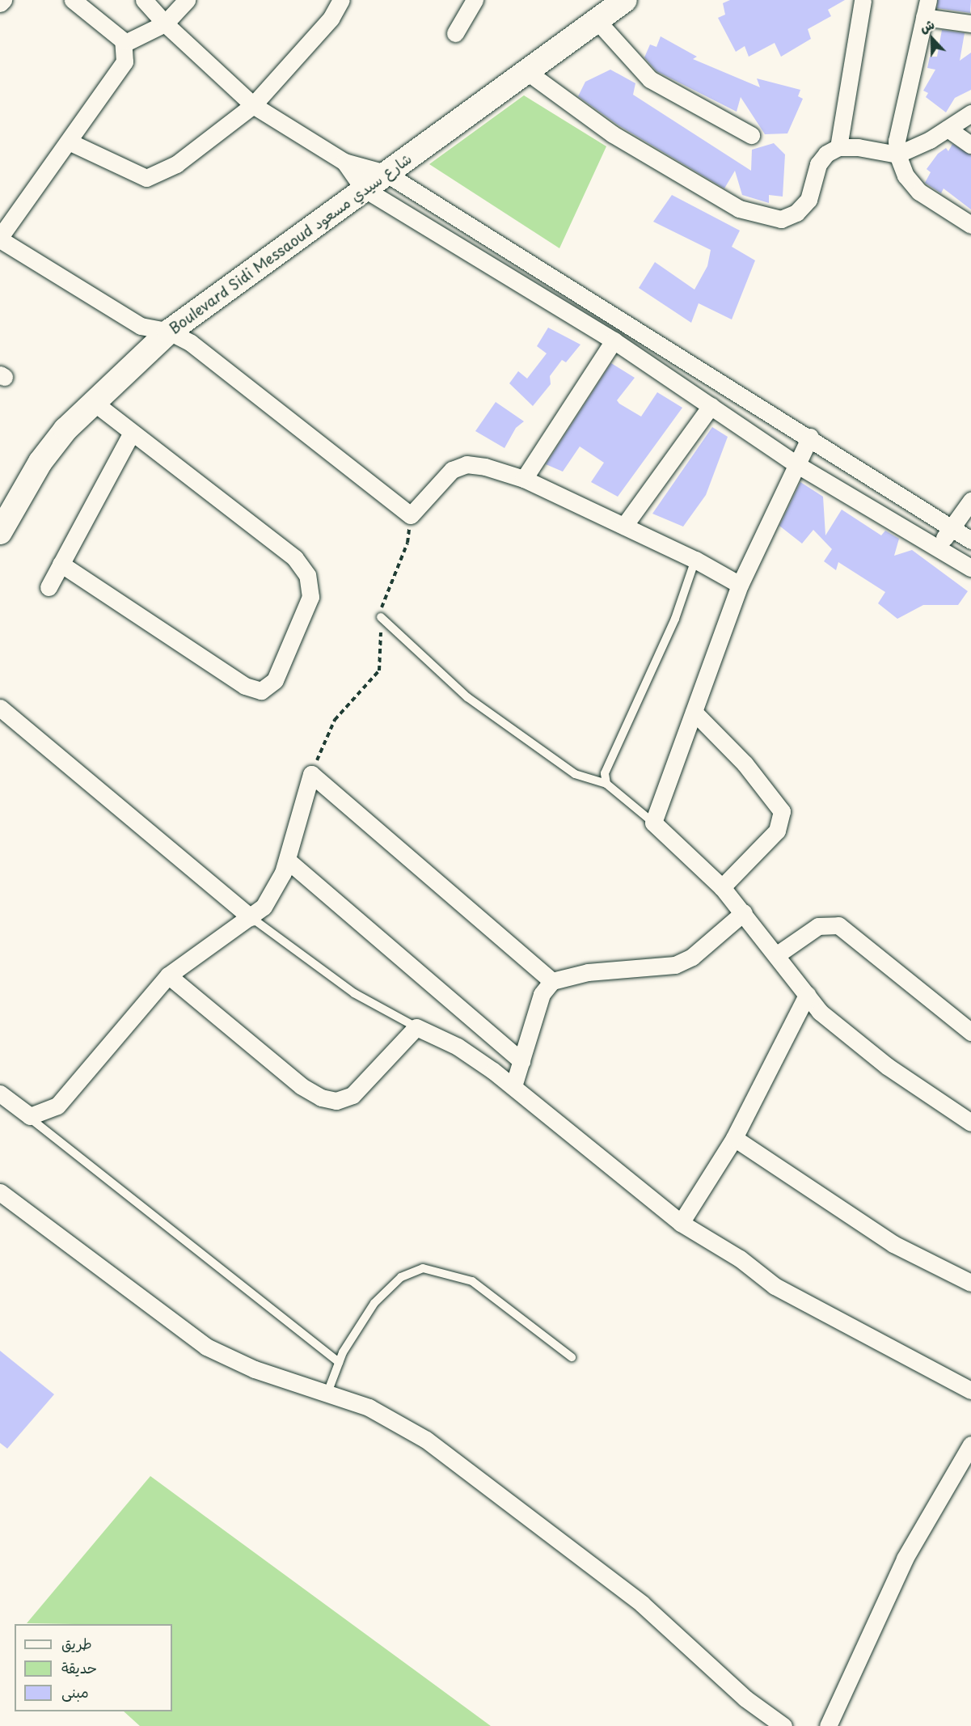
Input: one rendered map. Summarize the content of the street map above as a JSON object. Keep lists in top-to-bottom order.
{
  "streets": {
    "street": ["Boulevard Sidi Messaoud شارع سيدي مسعود"]
  },
  "legend": ["طريق", "حديقة", "مبنى"],
  "north": "top"
}
